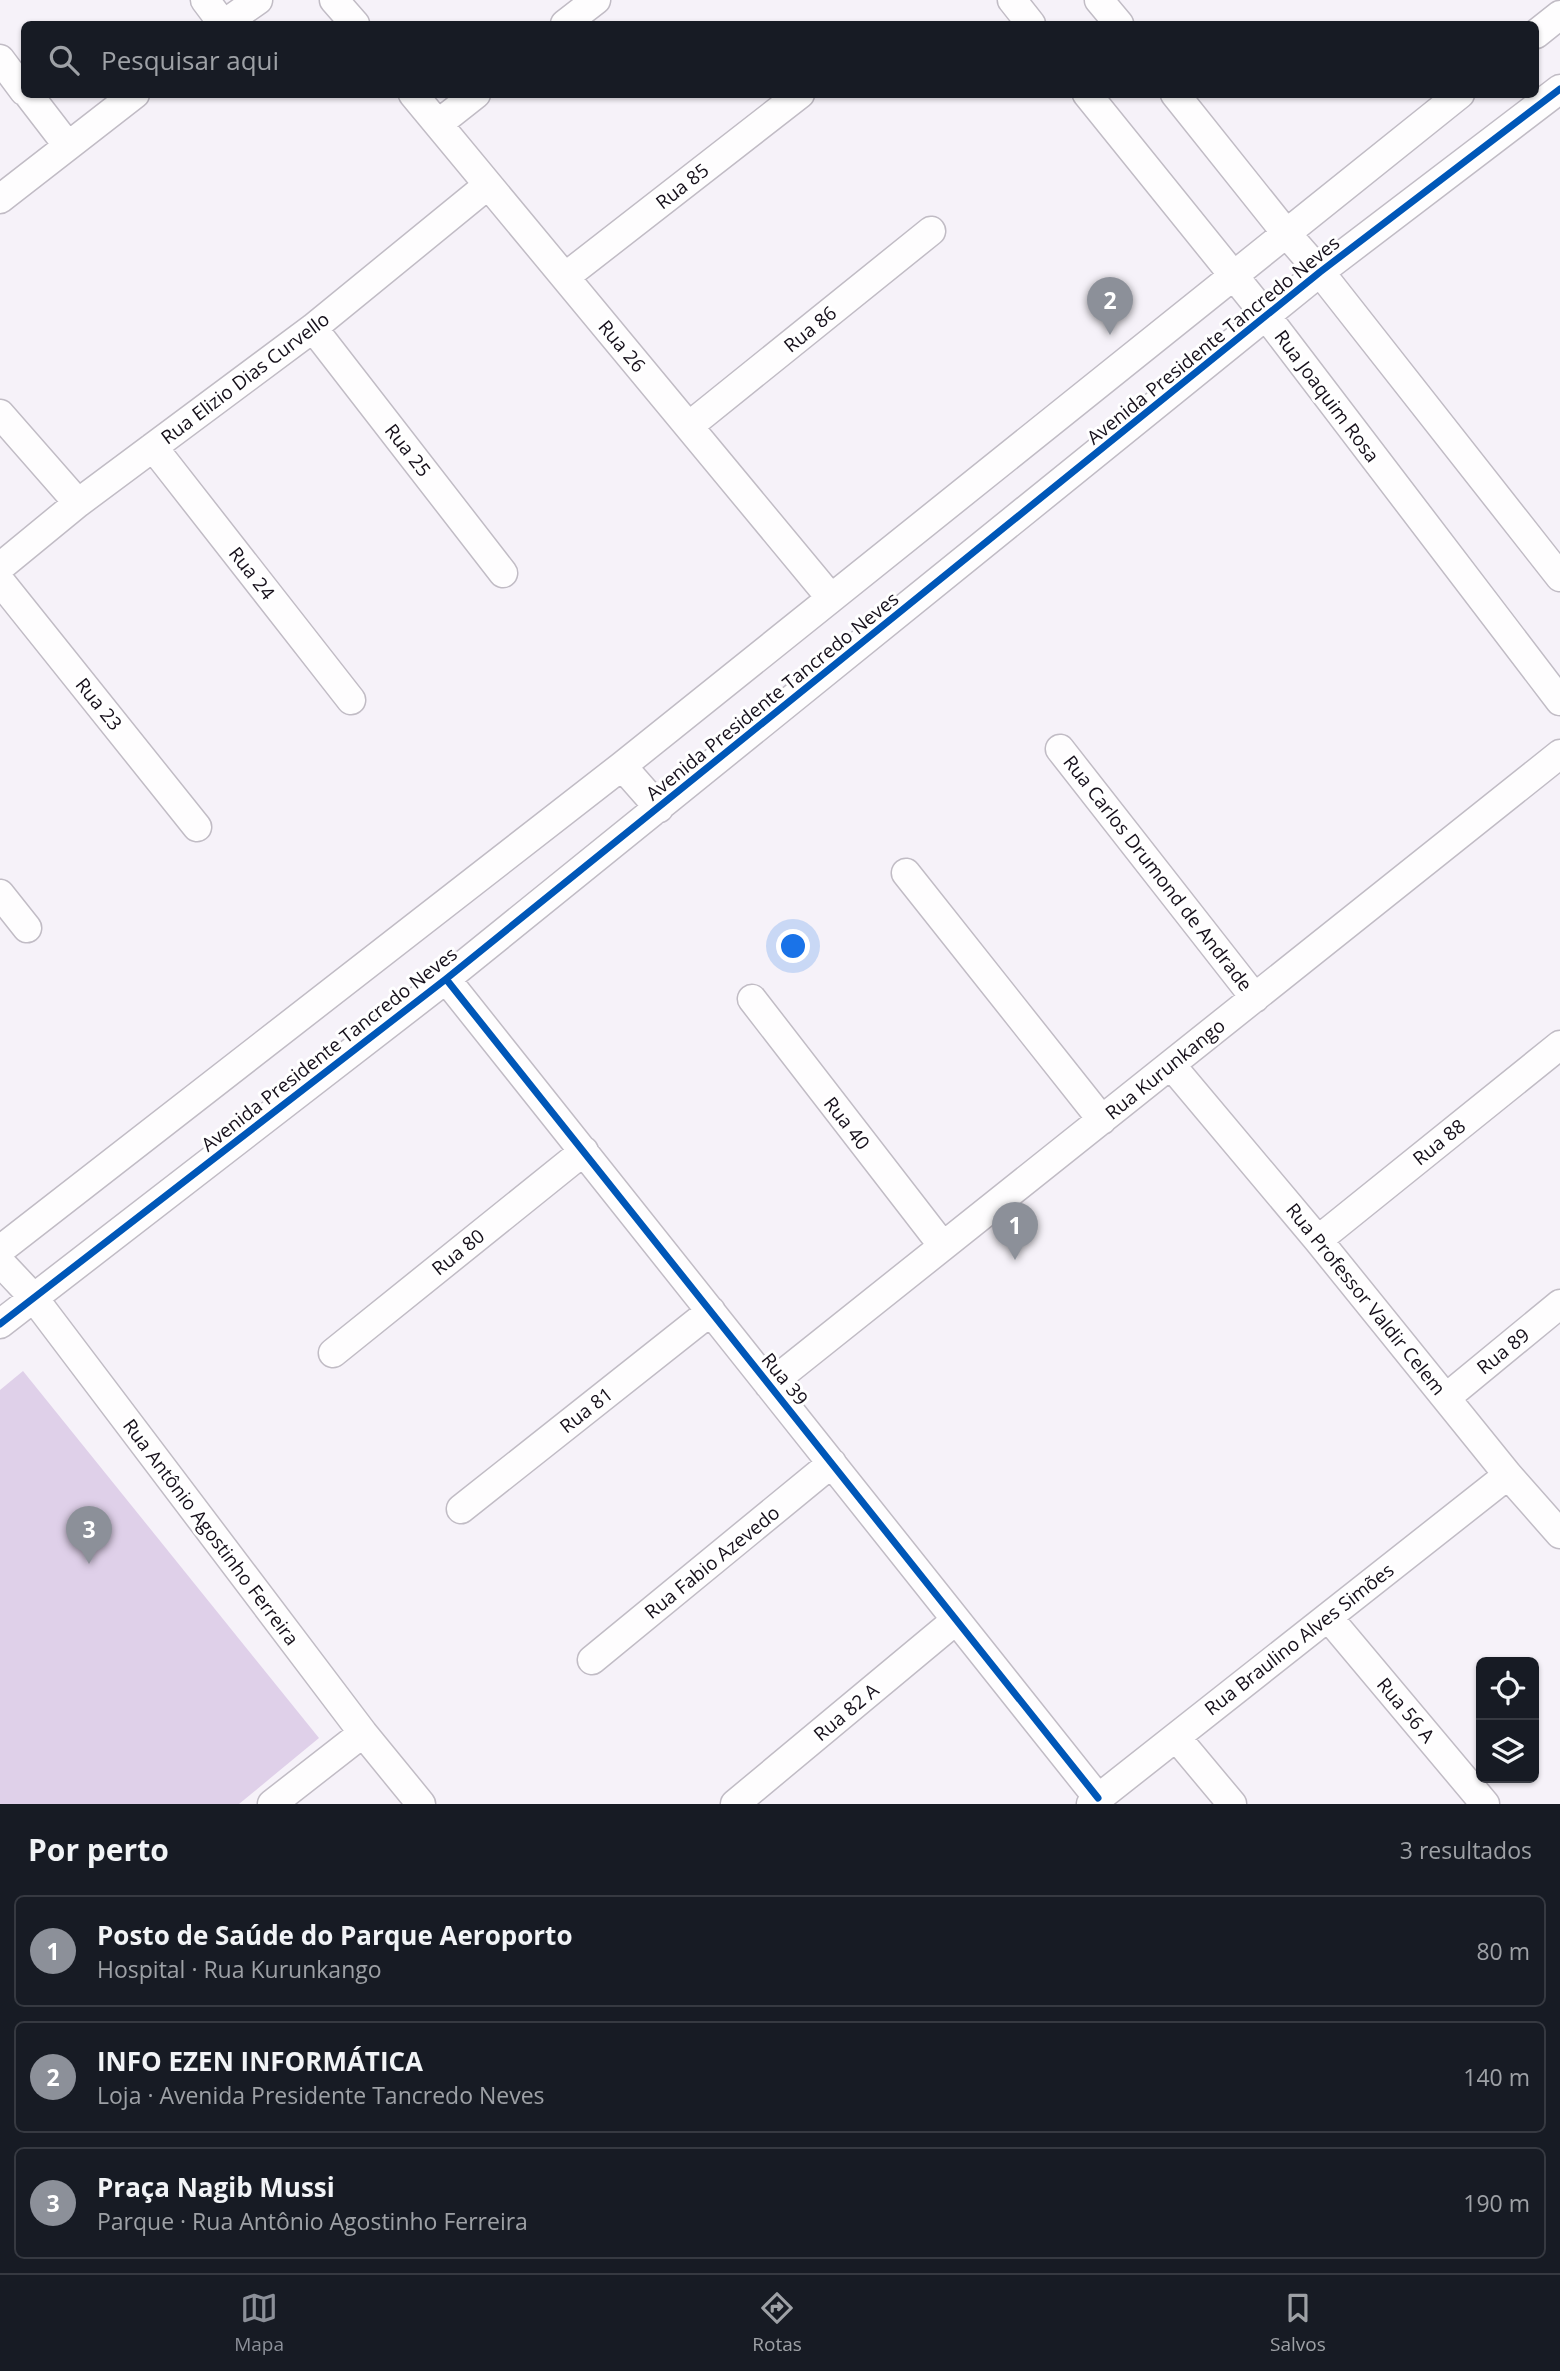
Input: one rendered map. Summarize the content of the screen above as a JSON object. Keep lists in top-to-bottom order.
{
  "streets": {
    "street": [
      "Rua 85",
      "Rua 86",
      "Avenida Presidente Tancredo Neves",
      "Rua 26",
      "Rua Elizio Dias Curvello",
      "Rua Joaquim Rosa",
      "Rua 25",
      "Rua 24",
      "Rua 23",
      "Rua Carlos Drumond de Andrade",
      "Rua Kurunkango",
      "Rua 40",
      "Rua 88",
      "Rua 80",
      "Rua Professor Valdir Celem",
      "Rua 89",
      "Rua 39",
      "Rua 81",
      "Rua Antônio Agostinho Ferreira",
      "Rua Fabio Azevedo",
      "Rua Braulino Alves Simões",
      "Rua 56 A",
      "Rua 82 A"
    ]
  },
  "crossings": [
    ["Rua 85", "Rua 26"],
    ["Rua 86", "Rua 26"],
    ["Avenida Presidente Tancredo Neves", "Rua 26"],
    ["Avenida Presidente Tancredo Neves", "Rua Joaquim Rosa"],
    ["Avenida Presidente Tancredo Neves", "Rua 39"],
    ["Avenida Presidente Tancredo Neves", "Rua Antônio Agostinho Ferreira"],
    ["Rua 26", "Rua Elizio Dias Curvello"],
    ["Rua Elizio Dias Curvello", "Rua 25"],
    ["Rua Elizio Dias Curvello", "Rua 24"],
    ["Rua Carlos Drumond de Andrade", "Rua Kurunkango"],
    ["Rua Kurunkango", "Rua 40"],
    ["Rua Kurunkango", "Rua Professor Valdir Celem"],
    ["Rua Kurunkango", "Rua 39"],
    ["Rua 88", "Rua Professor Valdir Celem"],
    ["Rua 80", "Rua 39"],
    ["Rua Professor Valdir Celem", "Rua 89"],
    ["Rua Professor Valdir Celem", "Rua Braulino Alves Simões"],
    ["Rua 39", "Rua 81"],
    ["Rua 39", "Rua Fabio Azevedo"],
    ["Rua 39", "Rua Braulino Alves Simões"],
    ["Rua 39", "Rua 82 A"],
    ["Rua Braulino Alves Simões", "Rua 56 A"]
  ],
  "page": {
    "search": "Pesquisar aqui",
    "pins": ["2", "1", "3"],
    "heading": ["Por perto", "3 resultados"],
    "list": [
      {
        "mark": "1",
        "name": "Posto de Saúde do Parque Aeroporto",
        "note": "Hospital · Rua Kurunkango",
        "value": "80 m"
      },
      {
        "mark": "2",
        "name": "INFO EZEN INFORMÁTICA",
        "note": "Loja · Avenida Presidente Tancredo Neves",
        "value": "140 m"
      },
      {
        "mark": "3",
        "name": "Praça Nagib Mussi",
        "note": "Parque · Rua Antônio Agostinho Ferreira",
        "value": "190 m"
      }
    ],
    "nav": ["Mapa", "Rotas", "Salvos"]
  }
}
